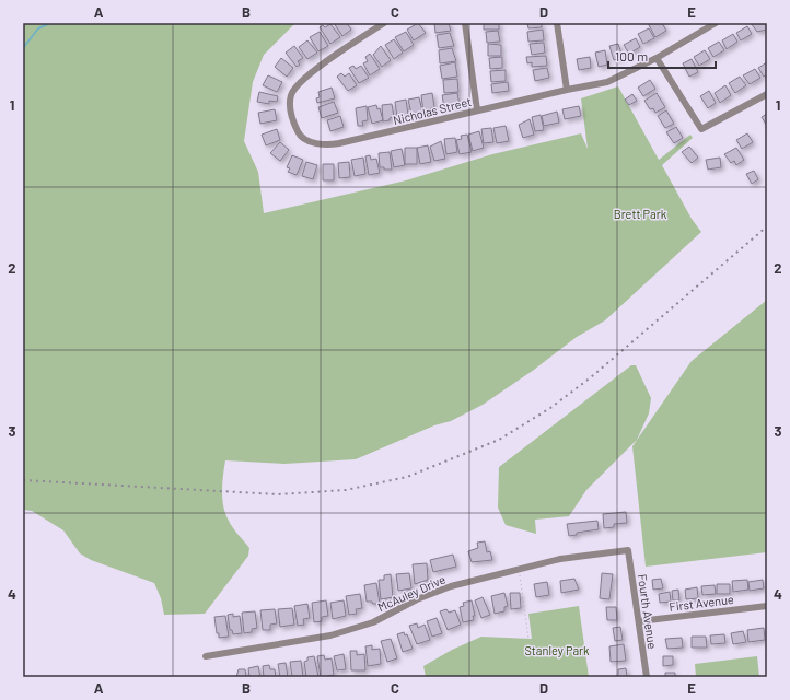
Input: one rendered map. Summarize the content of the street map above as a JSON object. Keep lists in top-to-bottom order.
{
  "streets": {
    "street": [
      "Nicholas Street",
      "McAuley Drive",
      "First Avenue",
      "Fourth Avenue"
    ]
  },
  "crossings": [
    ["McAuley Drive", "Fourth Avenue"],
    ["First Avenue", "Fourth Avenue"]
  ],
  "parks": ["Brett Park", "Stanley Park"],
  "scale_bar": "100 m",
  "grid": {
    "columns": [
      "A",
      "B",
      "C",
      "D",
      "E"
    ],
    "rows": [
      "1",
      "2",
      "3",
      "4"
    ]
  }
}
